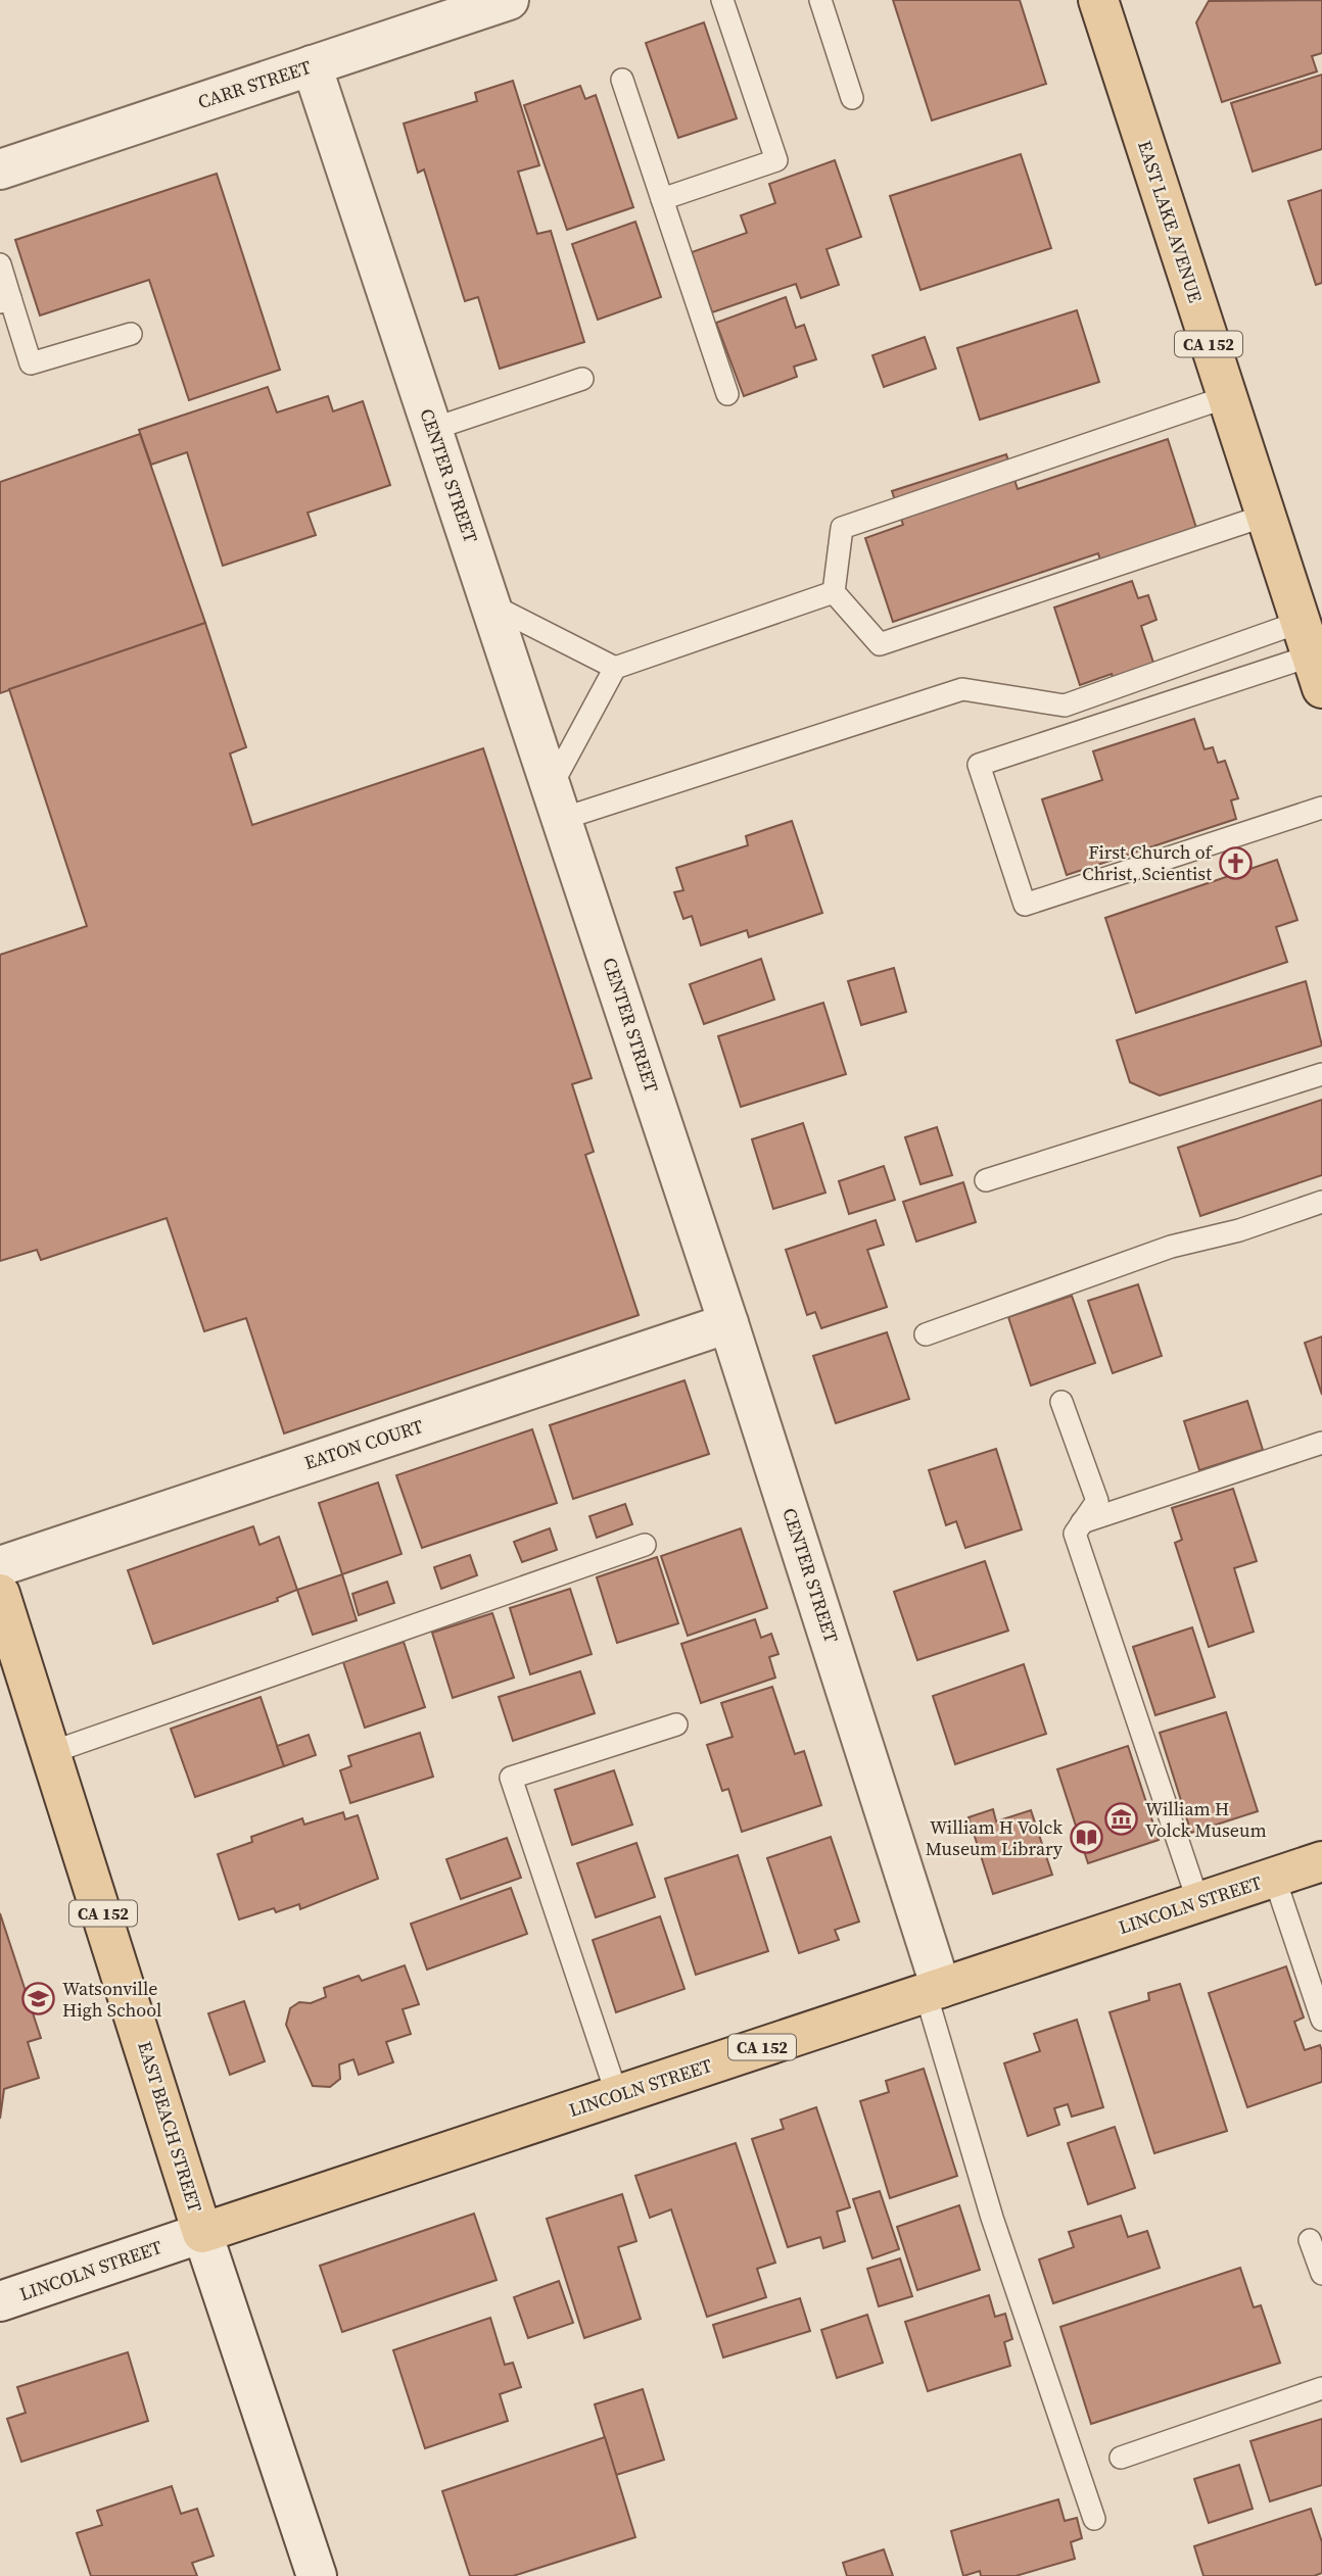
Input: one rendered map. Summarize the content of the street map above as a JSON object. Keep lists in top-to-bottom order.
{
  "streets": {
    "main road": [
      "EAST LAKE AVENUE",
      "CA 152",
      "LINCOLN STREET",
      "EAST BEACH STREET"
    ],
    "street": ["CARR STREET", "CENTER STREET", "EATON COURT"]
  },
  "crossings": [
    ["CARR STREET", "CENTER STREET"],
    ["CENTER STREET", "EATON COURT"],
    ["CENTER STREET", "LINCOLN STREET"],
    ["LINCOLN STREET", "EAST BEACH STREET"]
  ],
  "places": {
    "church": ["First Church of Christ, Scientist"],
    "museum": ["William H Volck Museum"],
    "library": ["William H Volck Museum Library"],
    "school or university": ["Watsonville High School"]
  }
}
